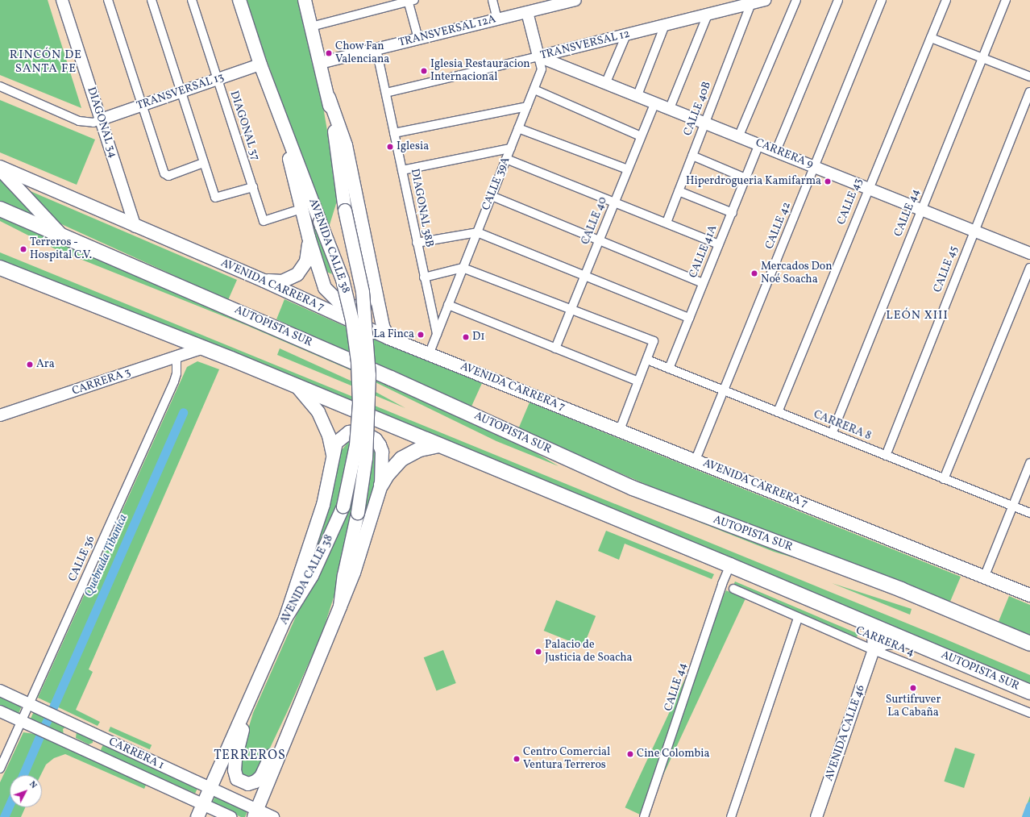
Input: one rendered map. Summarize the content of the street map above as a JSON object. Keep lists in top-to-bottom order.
{
  "streets": {
    "highway": ["AUTOPISTA SUR"],
    "main road": ["AVENIDA CALLE 38", "AVENIDA CARRERA 7"],
    "street": [
      "TRANSVERSAL 12A",
      "TRANSVERSAL 12",
      "TRANSVERSAL 13",
      "CALLE 40B",
      "DIAGONAL 34",
      "DIAGONAL 37",
      "CARRERA 9",
      "CALLE 39A",
      "CALLE 43",
      "DIAGONAL 38B",
      "CALLE 44",
      "CALLE 40",
      "CALLE 42",
      "CALLE 41A",
      "CALLE 45",
      "CARRERA 3",
      "CARRERA 8",
      "CALLE 36",
      "CARRERA 4",
      "AVENIDA CALLE 46",
      "CARRERA 1"
    ]
  },
  "crossings": [
    ["TRANSVERSAL 12A", "CALLE 39A"],
    ["TRANSVERSAL 12A", "DIAGONAL 38B"],
    ["TRANSVERSAL 12A", "AVENIDA CALLE 38"],
    ["TRANSVERSAL 12", "CALLE 40B"],
    ["TRANSVERSAL 12", "CARRERA 9"],
    ["TRANSVERSAL 12", "CALLE 39A"],
    ["TRANSVERSAL 12", "DIAGONAL 38B"],
    ["TRANSVERSAL 13", "DIAGONAL 34"],
    ["TRANSVERSAL 13", "DIAGONAL 37"],
    ["TRANSVERSAL 13", "AVENIDA CALLE 38"],
    ["CALLE 40B", "CARRERA 9"],
    ["DIAGONAL 34", "AVENIDA CARRERA 7"],
    ["CARRERA 9", "CALLE 39A"],
    ["CARRERA 9", "CALLE 43"],
    ["CARRERA 9", "CALLE 44"],
    ["CARRERA 9", "CALLE 40"],
    ["CARRERA 9", "CALLE 42"],
    ["CARRERA 9", "CALLE 41A"],
    ["CARRERA 9", "CALLE 45"],
    ["CALLE 39A", "DIAGONAL 38B"],
    ["CALLE 39A", "AVENIDA CARRERA 7"],
    ["CALLE 43", "CARRERA 8"],
    ["CALLE 44", "AUTOPISTA SUR"],
    ["CALLE 44", "CARRERA 8"],
    ["CALLE 42", "AVENIDA CARRERA 7"],
    ["CALLE 42", "CARRERA 8"],
    ["AVENIDA CALLE 38", "CARRERA 1"],
    ["CALLE 41A", "CARRERA 8"],
    ["CALLE 45", "CARRERA 8"],
    ["AUTOPISTA SUR", "CARRERA 3"],
    ["CARRERA 3", "CALLE 36"],
    ["CALLE 36", "CARRERA 1"],
    ["CARRERA 4", "AVENIDA CALLE 46"]
  ],
  "districts": ["RINCÓN DE SANTA FE", "LEÓN XIII", "TERREROS"],
  "water": ["Quebrada Tibaníca"],
  "places": [
    "Chow Fan Valenciana",
    "Iglesia Restauracion Internacional",
    "Iglesia",
    "Hiperdrogueria Kamifarma",
    "Terreros - Hospital C.V.",
    "Mercados Don Noé Soacha",
    "La Finca",
    "D1",
    "Ara",
    "Palacio de Justicia de Soacha",
    "Surtifruver La Cabaña",
    "Cine Colombia",
    "Centro Comercial Ventura Terreros"
  ],
  "north": "top right"
}
